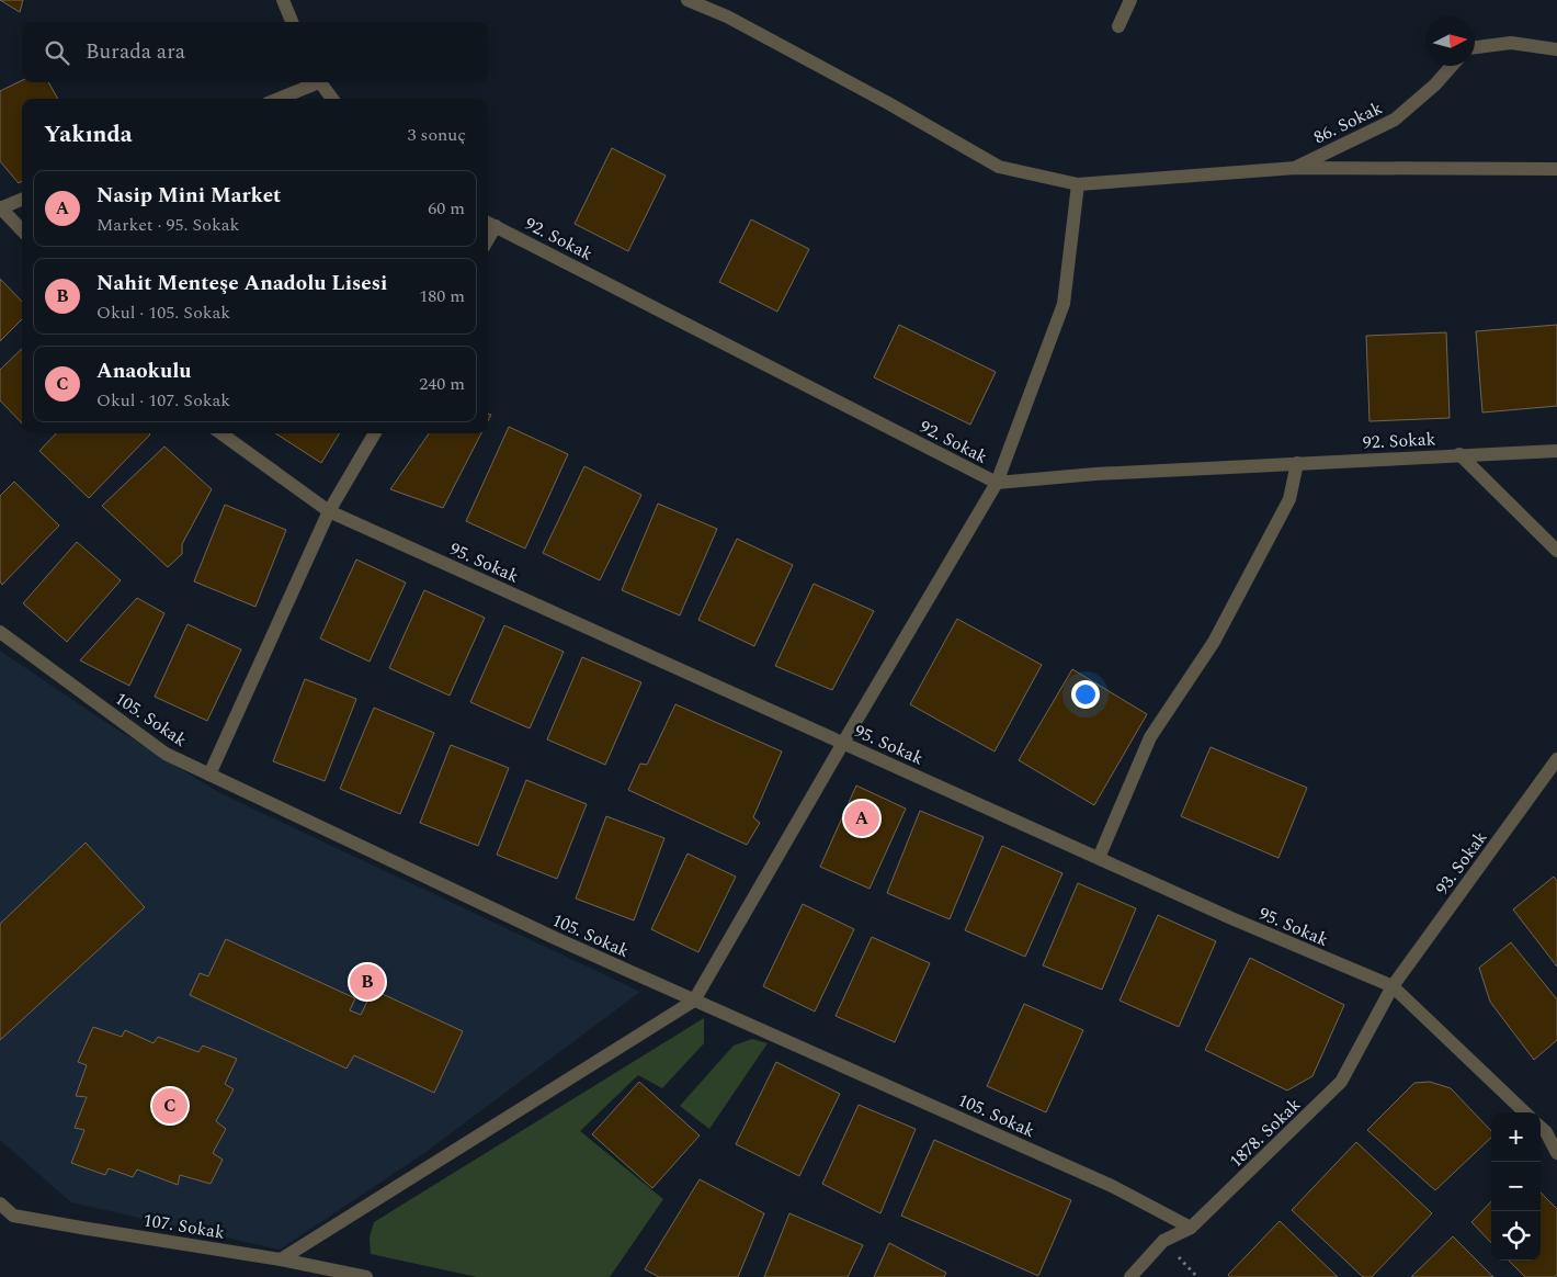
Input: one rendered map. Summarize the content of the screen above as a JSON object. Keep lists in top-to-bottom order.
{
  "streets": {
    "street": [
      "86. Sokak",
      "92. Sokak",
      "95. Sokak",
      "105. Sokak",
      "93. Sokak",
      "1878. Sokak",
      "107. Sokak"
    ]
  },
  "crossings": [
    ["95. Sokak", "93. Sokak"],
    ["95. Sokak", "1878. Sokak"],
    ["105. Sokak", "1878. Sokak"],
    ["93. Sokak", "1878. Sokak"]
  ],
  "north": "right",
  "page": {
    "search": "Burada ara",
    "heading": ["Yakında", "3 sonuç"],
    "list": [
      {
        "mark": "A",
        "name": "Nasip Mini Market",
        "note": "Market · 95. Sokak",
        "value": "60 m"
      },
      {
        "mark": "B",
        "name": "Nahit Menteşe Anadolu Lisesi",
        "note": "Okul · 105. Sokak",
        "value": "180 m"
      },
      {
        "mark": "C",
        "name": "Anaokulu",
        "note": "Okul · 107. Sokak",
        "value": "240 m"
      }
    ],
    "pins": ["A", "B", "C"],
    "map_buttons": ["+", "−"]
  }
}
